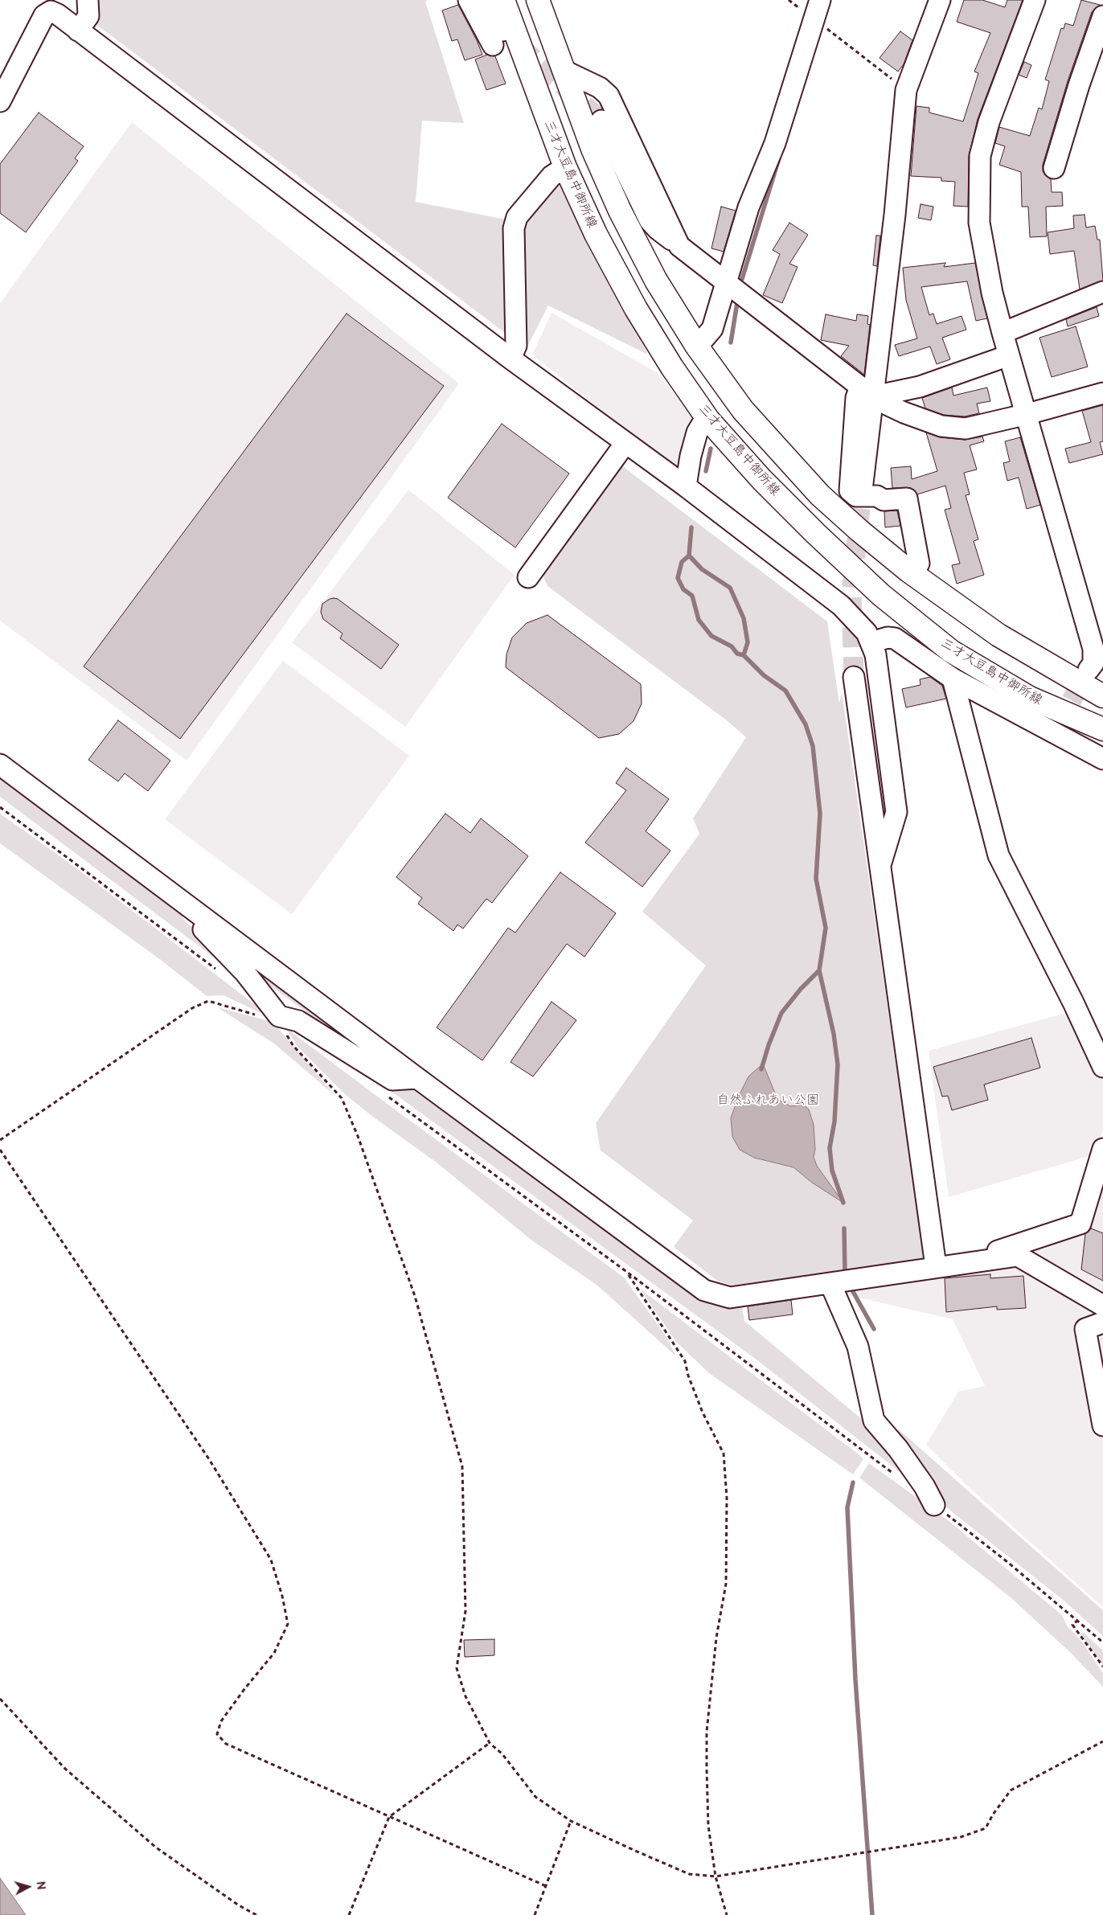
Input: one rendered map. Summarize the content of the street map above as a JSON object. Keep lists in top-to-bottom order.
{
  "streets": {
    "main road": ["三才大豆島中御所線"]
  },
  "parks": ["自然ふれあい公園"],
  "north": "right"
}
